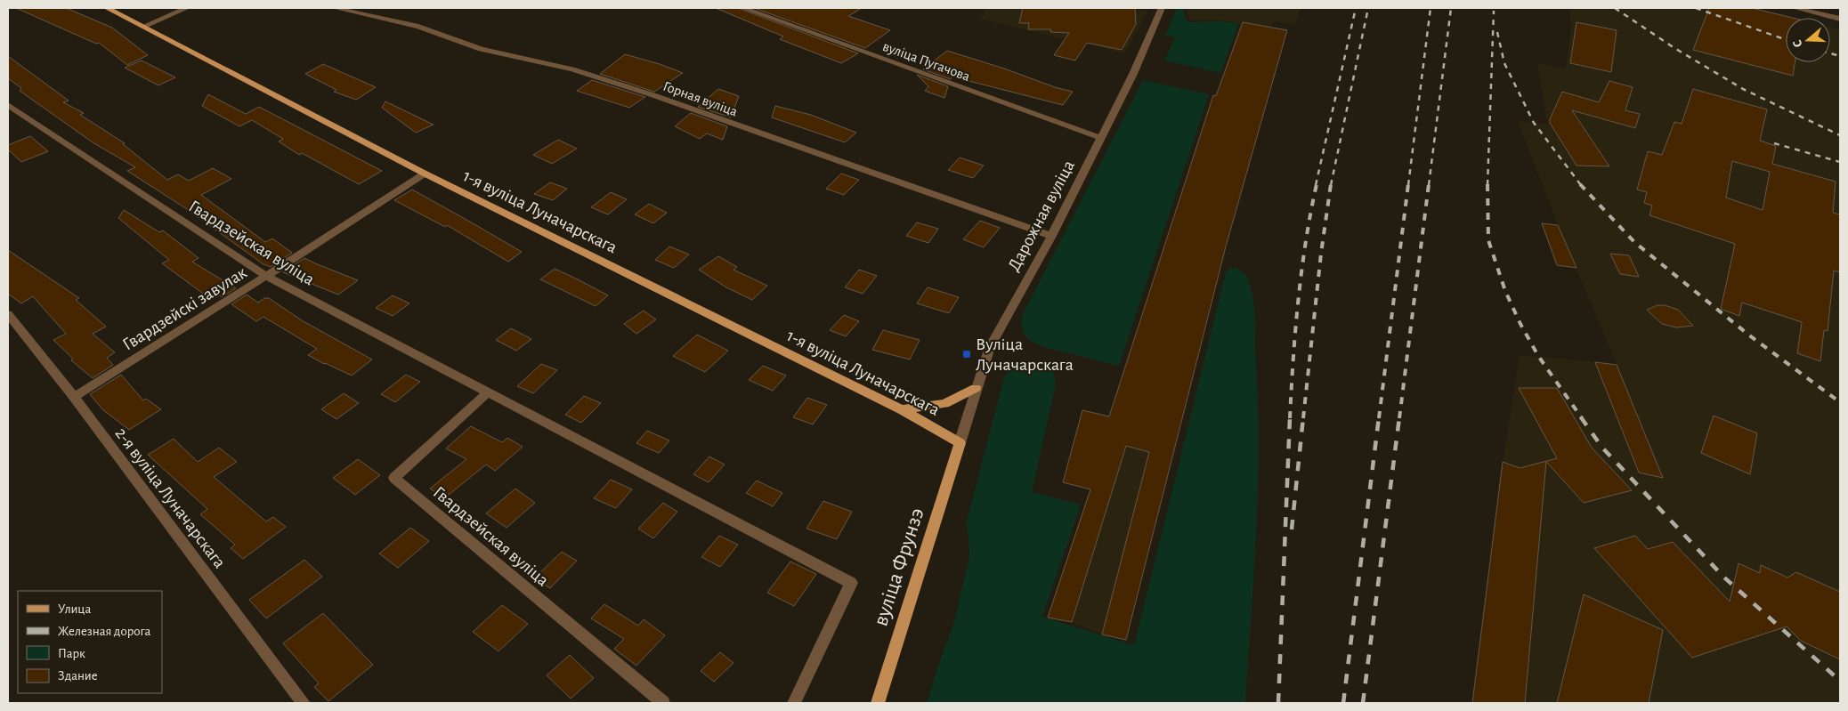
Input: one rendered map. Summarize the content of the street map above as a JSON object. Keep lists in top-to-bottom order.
{
  "streets": {
    "main road": ["1-я вуліца Луначарскага", "вуліца Фрунзэ"],
    "street": [
      "вуліца Пугачова",
      "Горная вуліца",
      "Дарожная вуліца",
      "Гвардзейская вуліца",
      "Гвардзейскі завулак",
      "2-я вуліца Луначарскага"
    ]
  },
  "crossings": [
    ["вуліца Пугачова", "Дарожная вуліца"],
    ["Горная вуліца", "Дарожная вуліца"],
    ["1-я вуліца Луначарскага", "Дарожная вуліца"],
    ["1-я вуліца Луначарскага", "Гвардзейскі завулак"],
    ["1-я вуліца Луначарскага", "вуліца Фрунзэ"],
    ["Дарожная вуліца", "вуліца Фрунзэ"],
    ["Гвардзейская вуліца", "Гвардзейскі завулак"],
    ["Гвардзейскі завулак", "2-я вуліца Луначарскага"]
  ],
  "places": {
    "transit": ["Вуліца Луначарскага"]
  },
  "legend": [
    "Улица",
    "Железная дорога",
    "Парк",
    "Здание"
  ],
  "north": "left"
}
